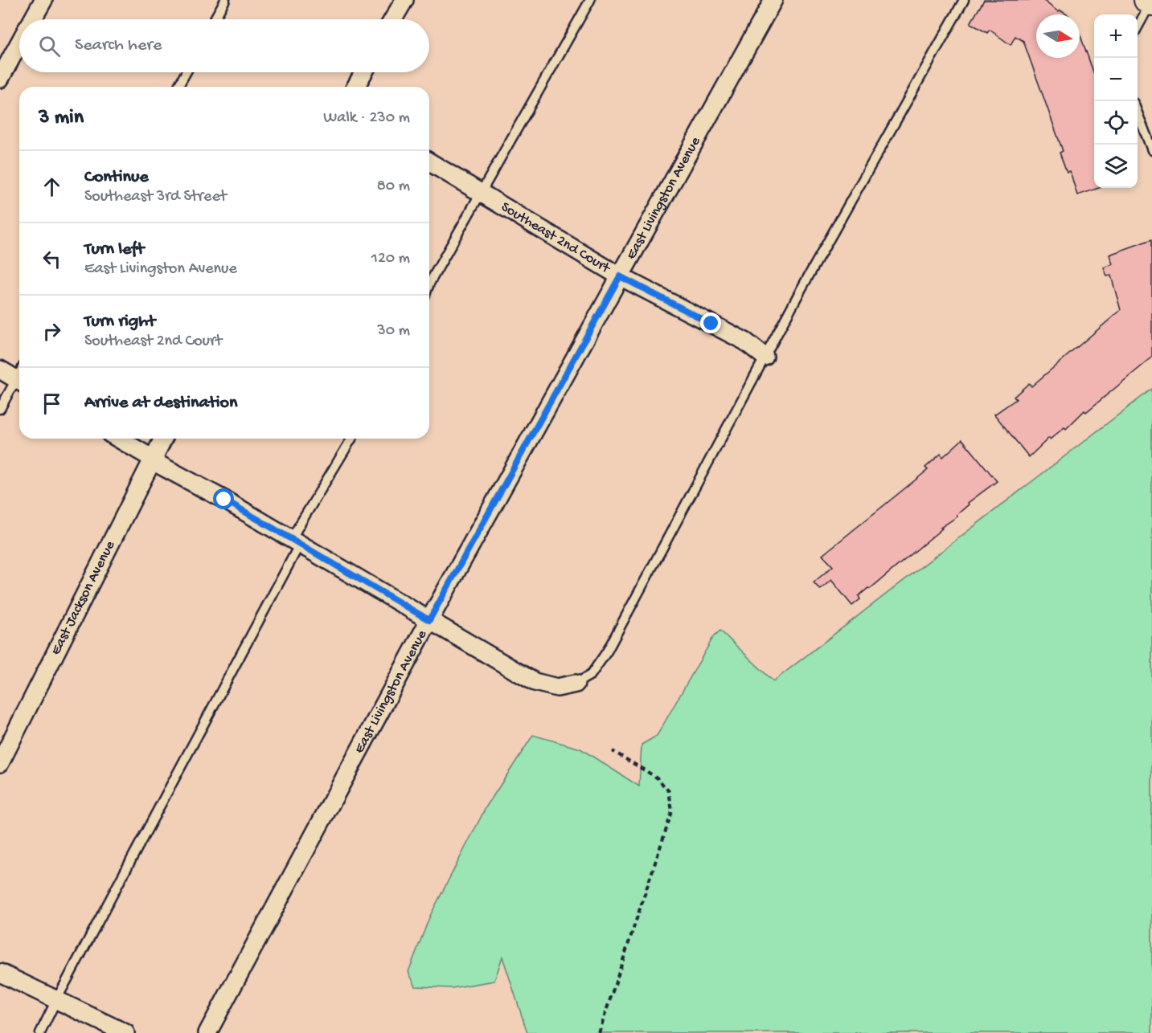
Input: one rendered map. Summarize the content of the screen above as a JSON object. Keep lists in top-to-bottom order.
{
  "streets": {
    "street": ["East Livingston Avenue", "Southeast 2nd Court", "East Jackson Avenue"]
  },
  "crossings": [
    ["East Livingston Avenue", "Southeast 2nd Court"]
  ],
  "north": "right",
  "page": {
    "map_buttons": ["+", "−"],
    "search": "Search here",
    "heading": ["3 min", "Walk · 230 m"],
    "list": [
      ["Continue", "Southeast 3rd Street", "80 m"],
      ["Turn left", "East Livingston Avenue", "120 m"],
      ["Turn right", "Southeast 2nd Court", "30 m"],
      "Arrive at destination"
    ]
  }
}
